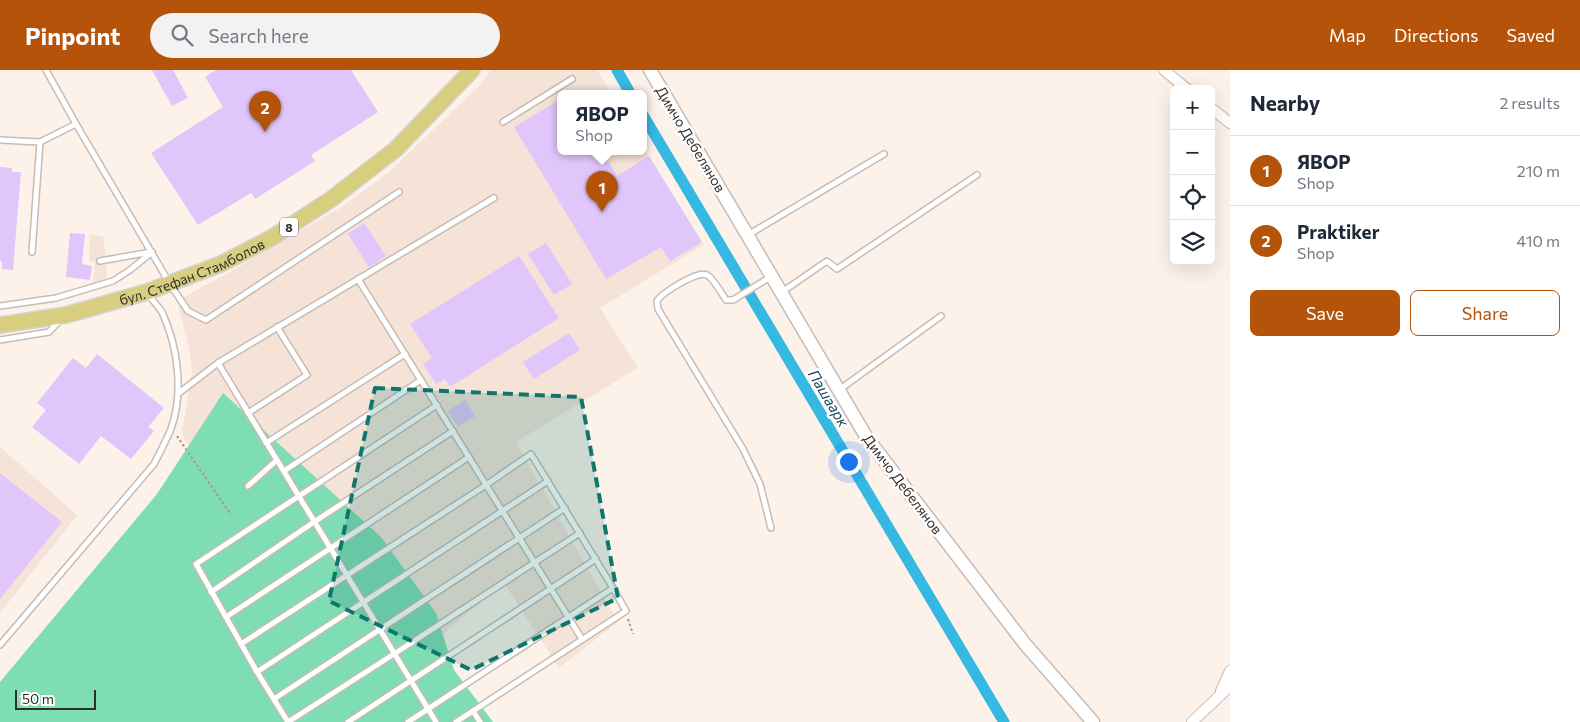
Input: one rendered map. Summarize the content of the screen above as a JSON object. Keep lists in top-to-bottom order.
{
  "streets": {
    "main road": ["8", "бул. Стефан Стамболов"],
    "street": ["Димчо Дебелянов"]
  },
  "water": ["Пашаарк"],
  "scale_bar": "50 m",
  "page": {
    "header": "Pinpoint",
    "search": "Search here",
    "nav": ["Map", "Directions", "Saved"],
    "heading": ["Nearby", "2 results"],
    "map_buttons": ["+", "−"],
    "popup": ["ЯВОР", "Shop"],
    "pins": ["2", "1"],
    "list": [
      {
        "mark": "1",
        "name": "ЯВОР",
        "note": "Shop",
        "value": "210 m"
      },
      {
        "mark": "2",
        "name": "Praktiker",
        "note": "Shop",
        "value": "410 m"
      }
    ],
    "buttons": ["Save", "Share"],
    "scale": "50 m"
  }
}
